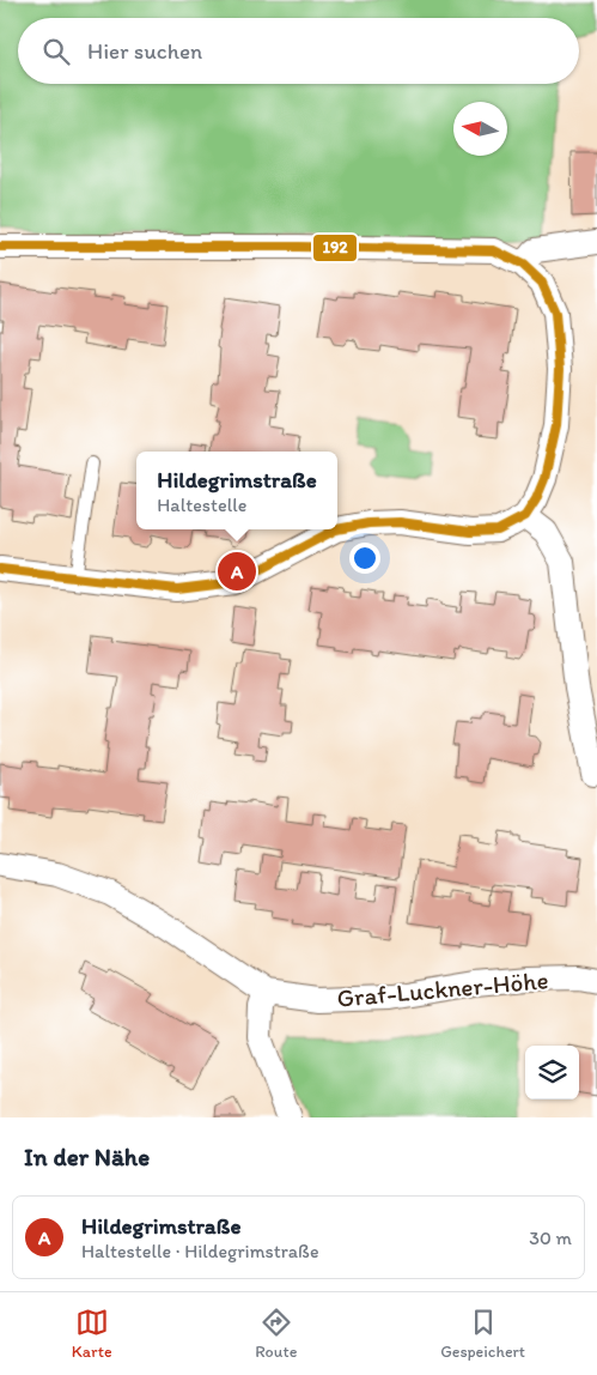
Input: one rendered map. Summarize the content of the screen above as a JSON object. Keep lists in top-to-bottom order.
{
  "streets": {
    "street": ["Graf-Luckner-Höhe"]
  },
  "lines": ["transit line 192"],
  "north": "left",
  "page": {
    "search": "Hier suchen",
    "popup": ["Hildegrimstraße", "Haltestelle"],
    "pins": "A",
    "heading": "In der Nähe",
    "list": [
      {
        "mark": "A",
        "name": "Hildegrimstraße",
        "note": "Haltestelle · Hildegrimstraße",
        "value": "30 m"
      }
    ],
    "nav": ["Karte", "Route", "Gespeichert"]
  }
}
